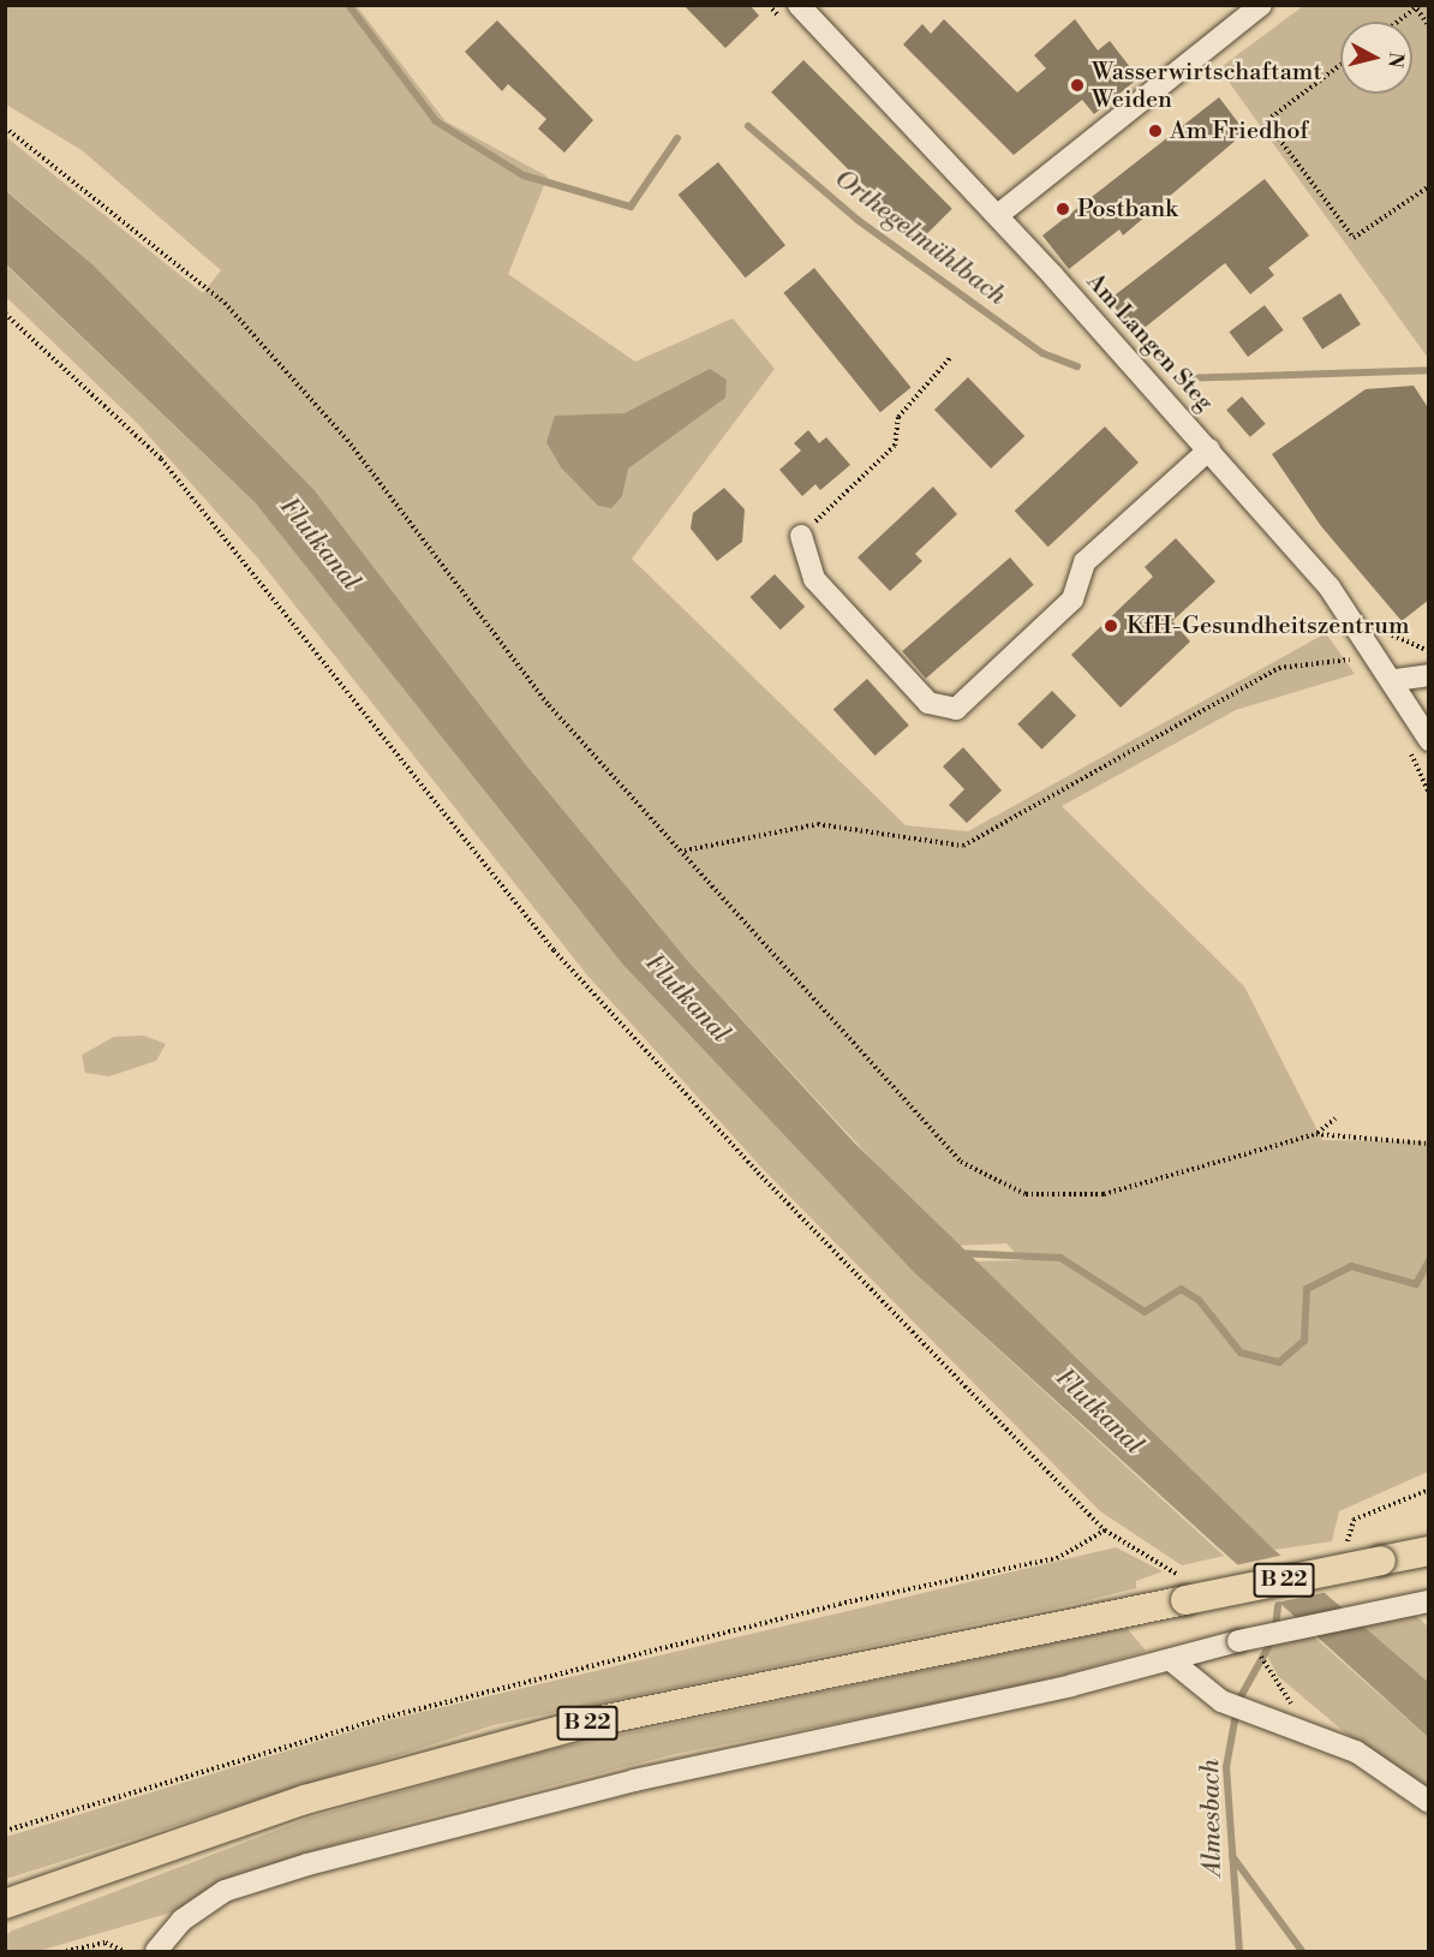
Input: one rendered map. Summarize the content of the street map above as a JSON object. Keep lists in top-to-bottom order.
{
  "streets": {
    "main road": ["B 22"],
    "street": ["Am Langen Steg"]
  },
  "water": ["Orthegelmühlbach", "Flutkanal", "Almesbach"],
  "places": [
    "Wasserwirtschaftamt Weiden",
    "Am Friedhof",
    "Postbank",
    "KfH-Gesundheitszentrum"
  ],
  "north": "right"
}
